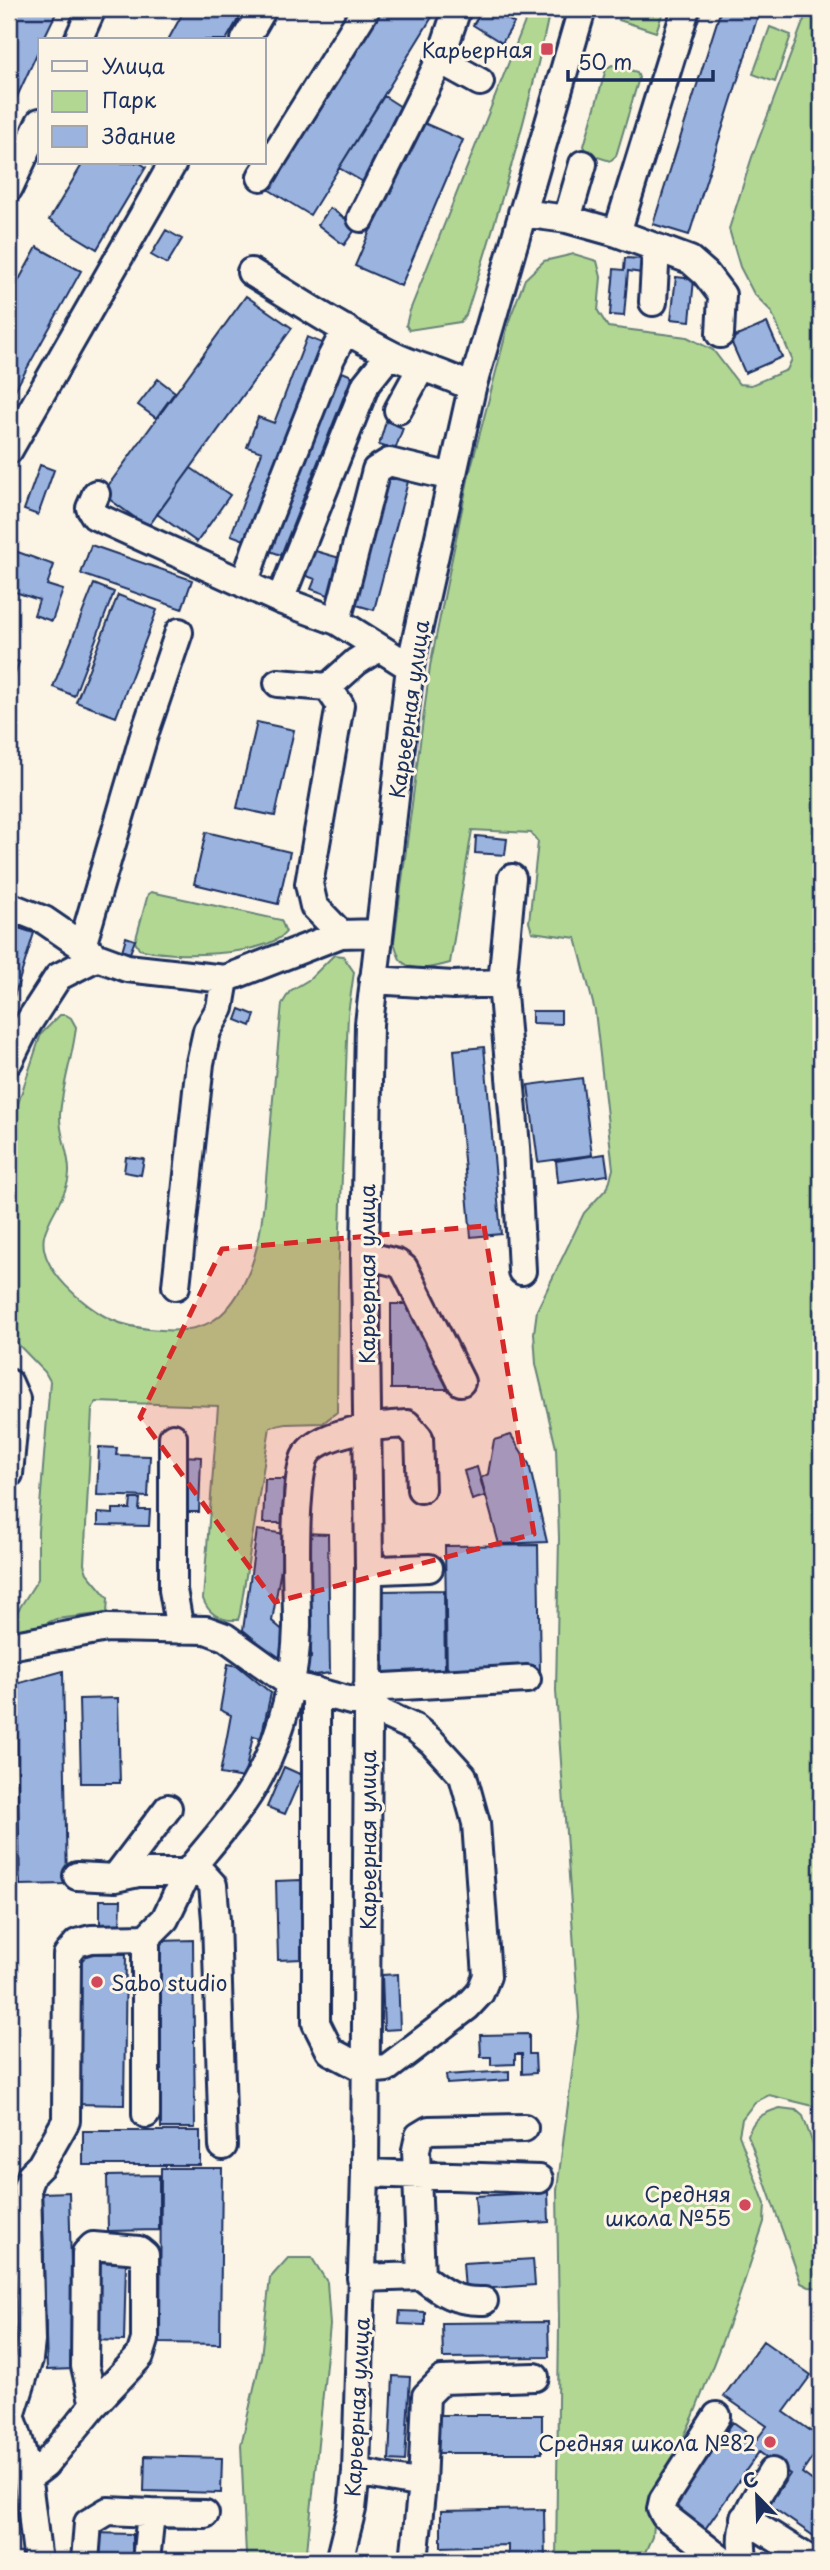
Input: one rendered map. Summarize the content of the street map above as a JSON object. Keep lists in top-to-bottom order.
{
  "streets": {
    "street": ["Карьерная улица"]
  },
  "places": {
    "transit": ["Карьерная"],
    "other": ["Sabo studio", "Средняя школа №55", "Средняя школа №82"]
  },
  "legend": ["Улица", "Парк", "Здание"],
  "scale_bar": "50 m",
  "north": "top left"
}
